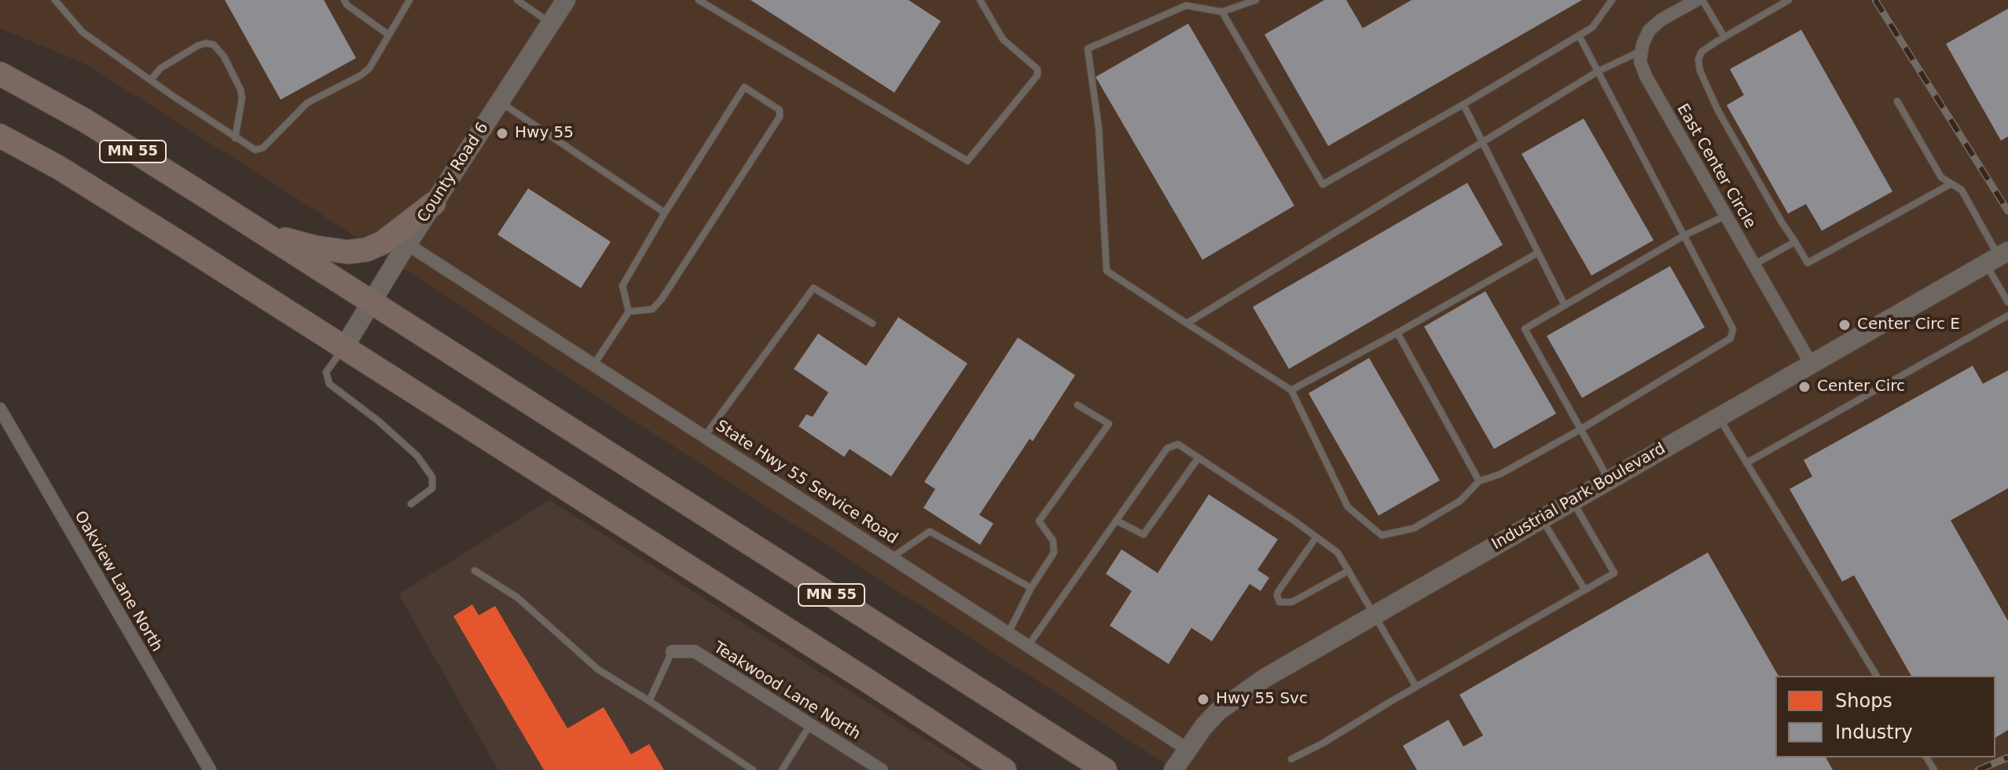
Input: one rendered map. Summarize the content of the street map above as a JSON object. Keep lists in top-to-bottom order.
{
  "streets": {
    "highway": ["MN 55"],
    "street": [
      "East Center Circle",
      "County Road 6",
      "State Hwy 55 Service Road",
      "Industrial Park Boulevard",
      "Oakview Lane North",
      "Teakwood Lane North"
    ]
  },
  "crossings": [
    ["MN 55", "County Road 6"],
    ["East Center Circle", "Industrial Park Boulevard"],
    ["County Road 6", "State Hwy 55 Service Road"],
    ["State Hwy 55 Service Road", "Industrial Park Boulevard"]
  ],
  "places": [
    "Hwy 55",
    "Center Circ E",
    "Center Circ",
    "Hwy 55 Svc"
  ],
  "legend": ["Shops", "Industry"]
}
